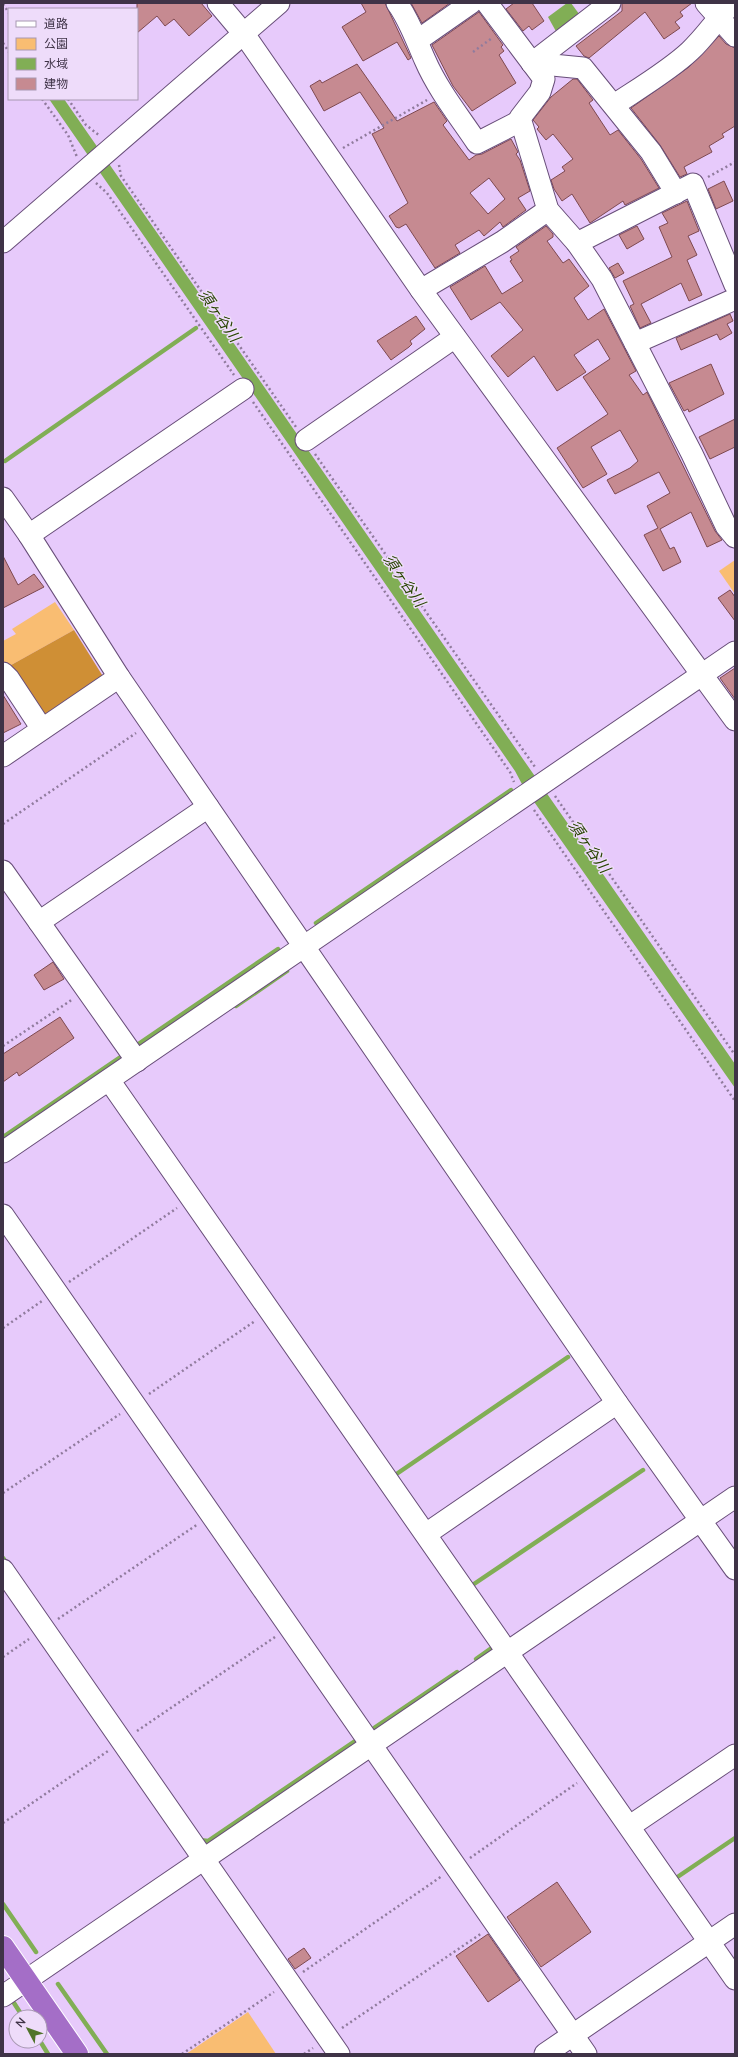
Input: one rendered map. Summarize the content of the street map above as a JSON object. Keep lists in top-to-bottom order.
{
  "water": ["須ヶ谷川"],
  "legend": [
    "道路",
    "公園",
    "水域",
    "建物"
  ],
  "north": "top left"
}
